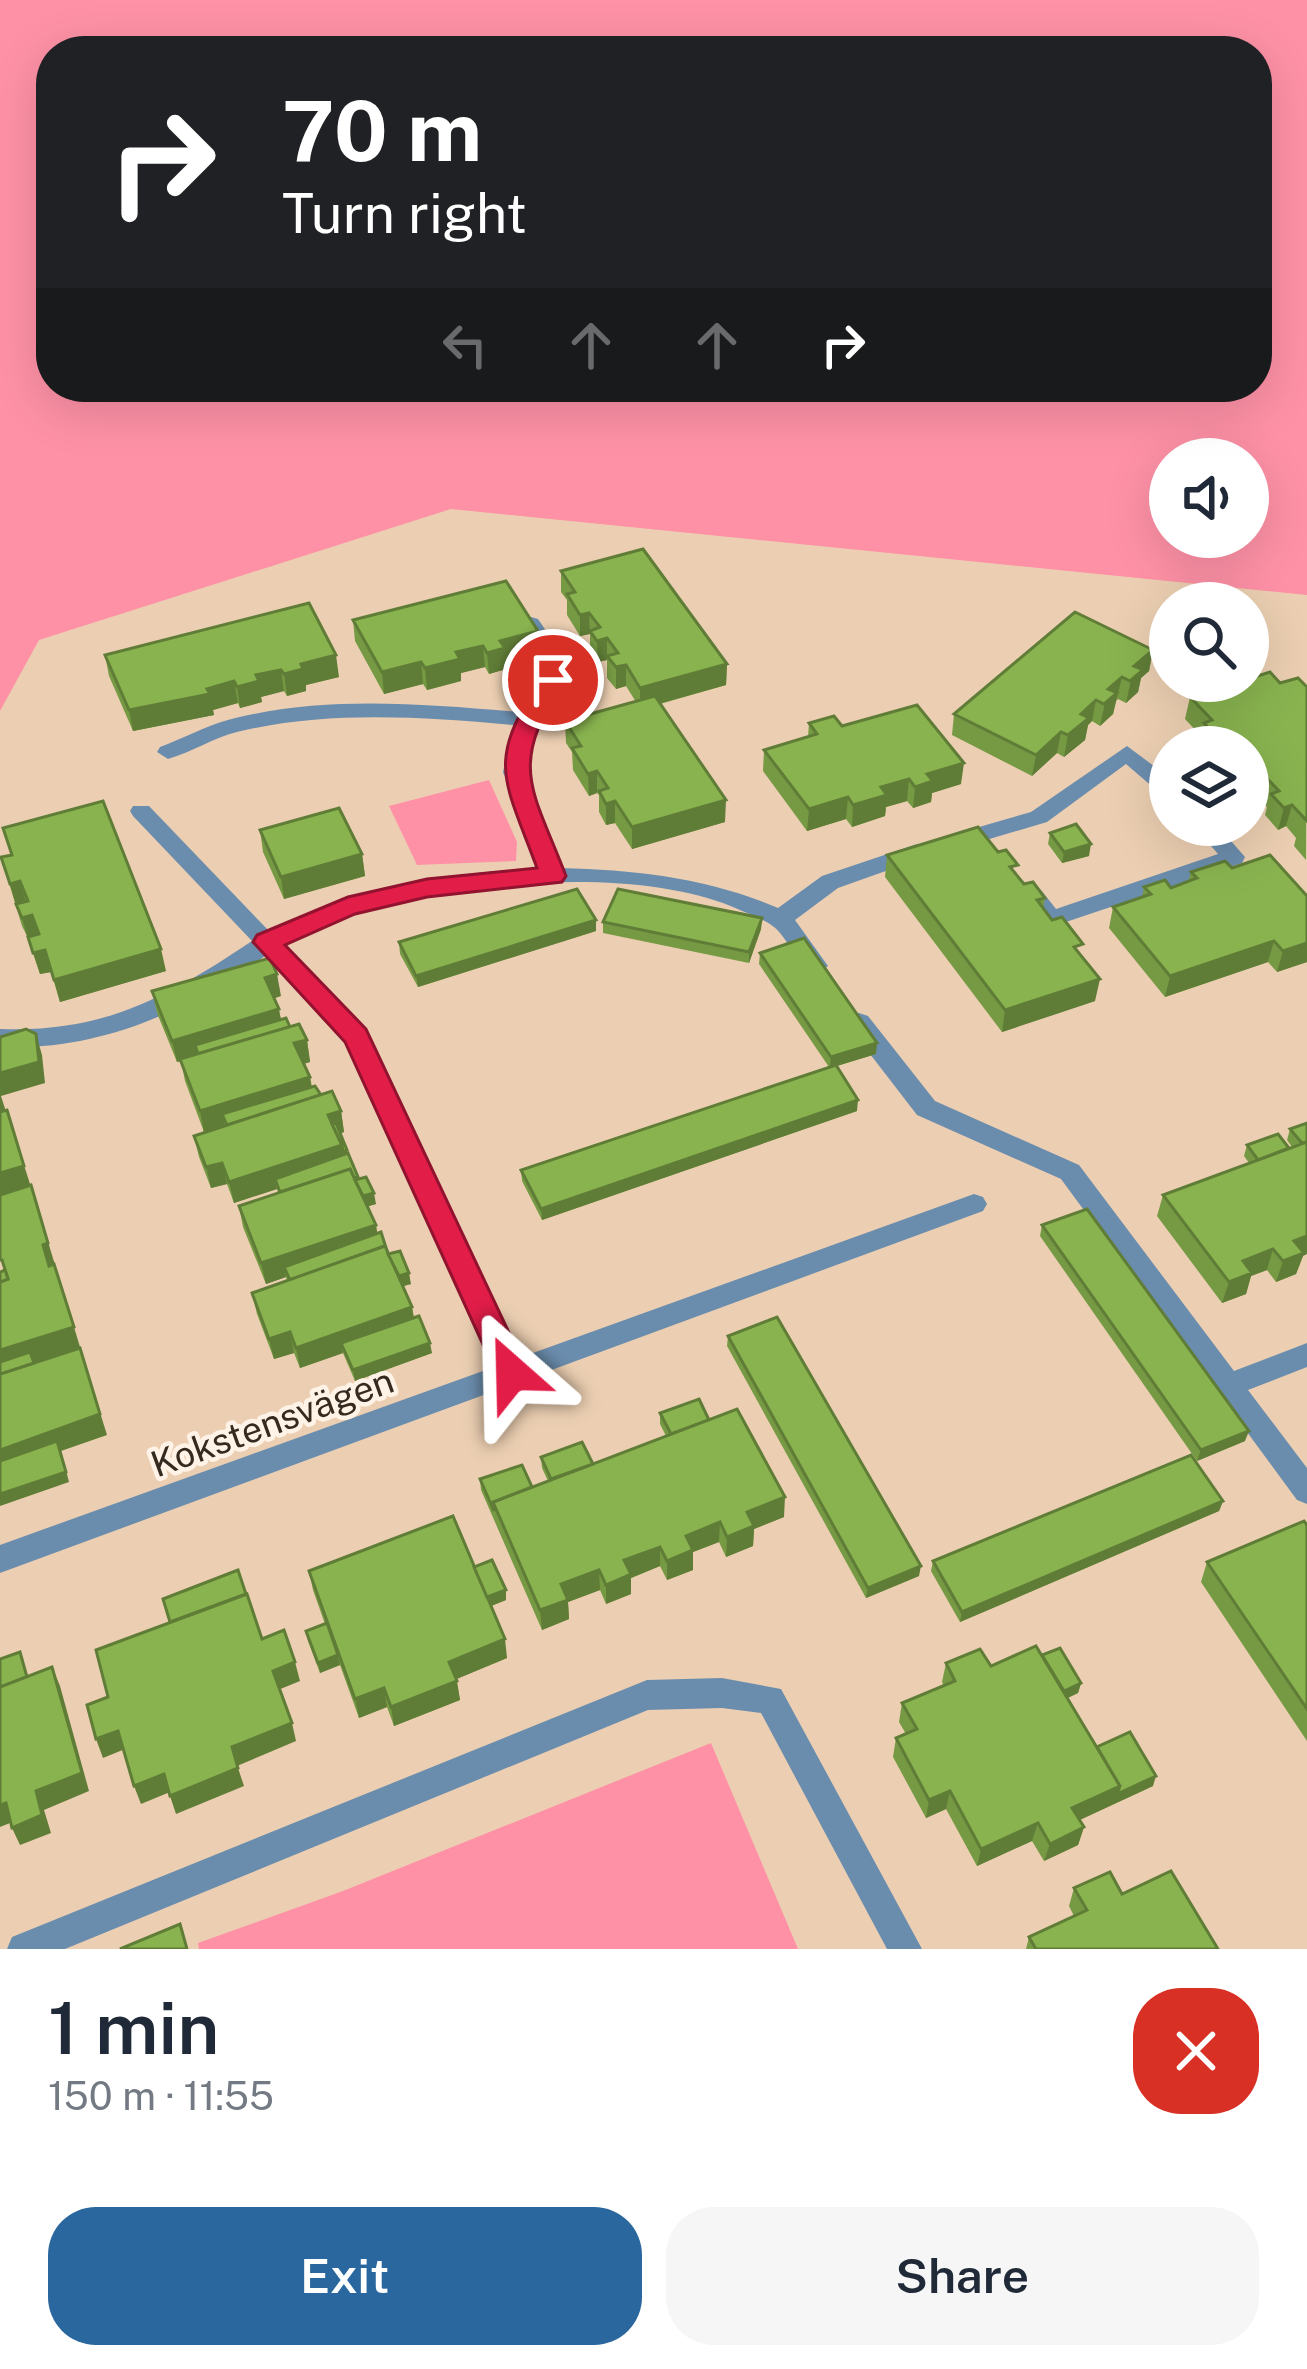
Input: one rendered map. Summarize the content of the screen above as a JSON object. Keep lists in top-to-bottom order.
{
  "streets": {
    "street": ["Kokstensvägen"]
  },
  "page": {
    "turn": ["70 m", "Turn right"],
    "heading": ["1 min", "150 m · 11:55"],
    "buttons": ["Exit", "Share"]
  }
}
